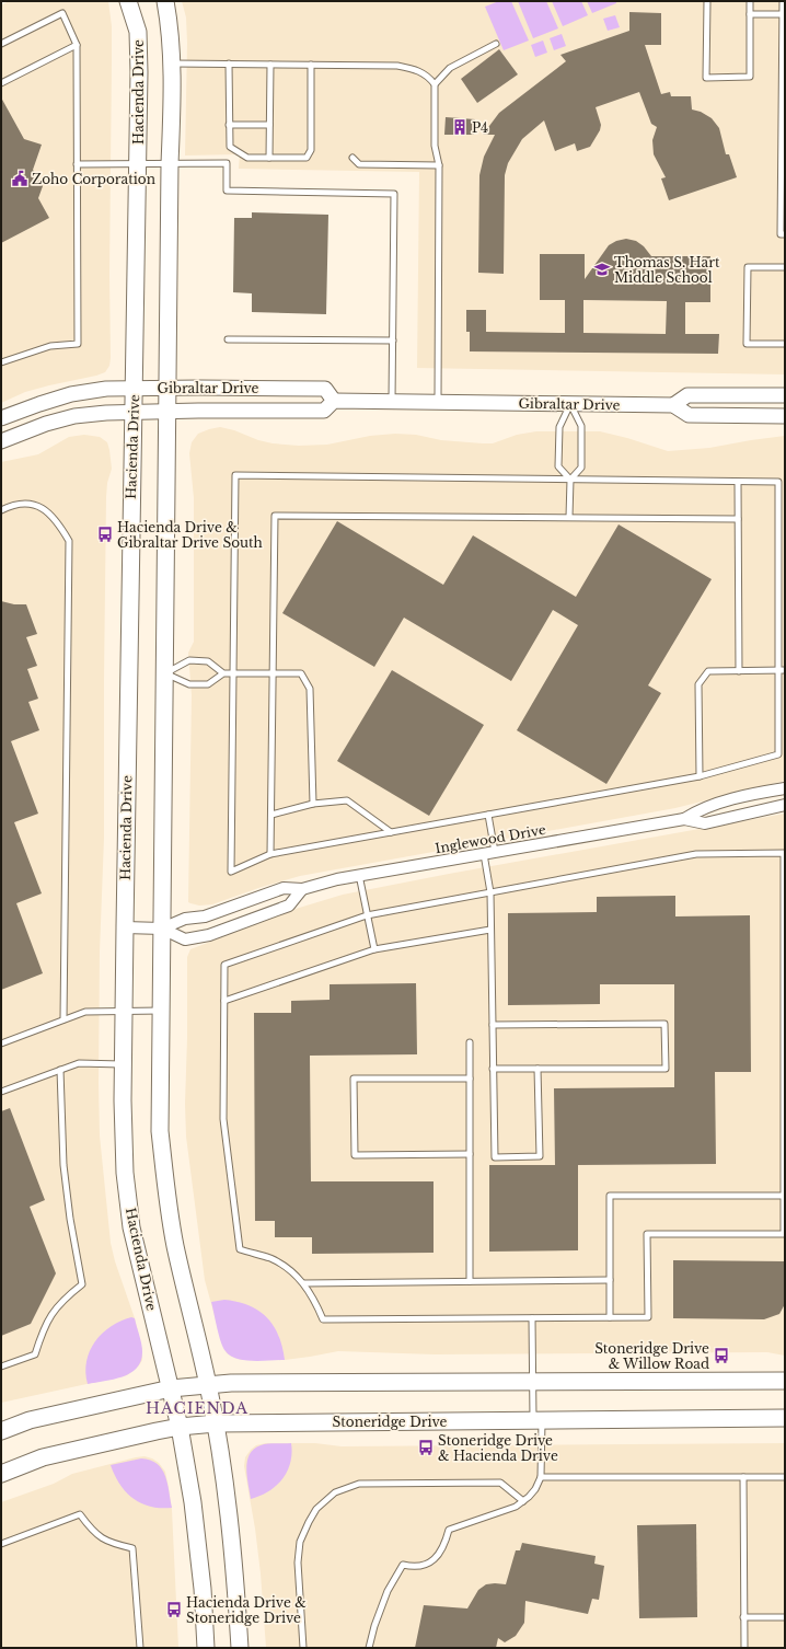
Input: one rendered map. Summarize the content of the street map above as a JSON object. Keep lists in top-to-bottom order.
{
  "streets": {
    "main road": ["Hacienda Drive", "Stoneridge Drive"],
    "street": ["Gibraltar Drive", "Inglewood Drive"]
  },
  "crossings": [
    ["Hacienda Drive", "Gibraltar Drive"],
    ["Hacienda Drive", "Inglewood Drive"],
    ["Hacienda Drive", "Stoneridge Drive"]
  ],
  "districts": ["HACIENDA"],
  "places": {
    "building": ["P4"],
    "public building": ["Zoho Corporation"],
    "school or university": ["Thomas S. Hart Middle School"],
    "bus stop": [
      "Hacienda Drive & Gibraltar Drive South",
      "Stoneridge Drive & Willow Road",
      "Stoneridge Drive & Hacienda Drive",
      "Hacienda Drive & Stoneridge Drive"
    ]
  }
}
